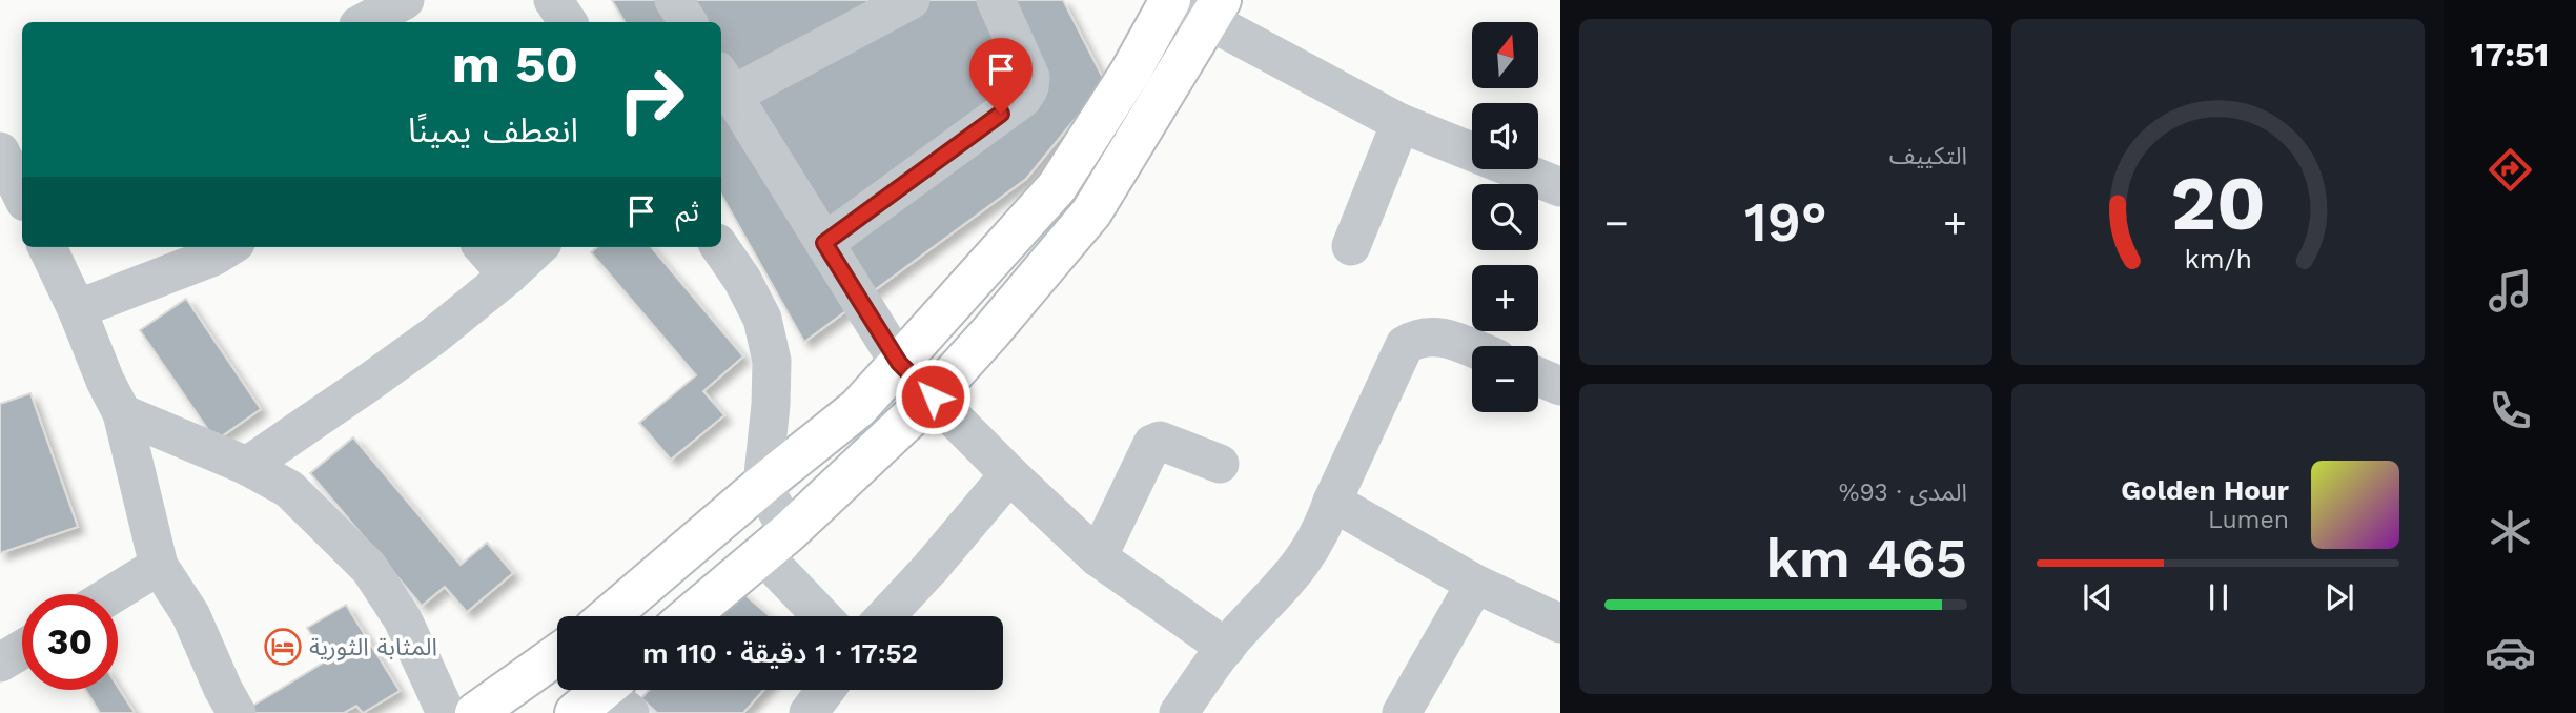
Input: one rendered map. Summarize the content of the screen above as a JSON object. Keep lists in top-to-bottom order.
{
  "places": {
    "hotel": ["المثابة الثورية"]
  },
  "north": "top",
  "page": {
    "tabs": "17:51",
    "tile": [
      "التكييف",
      ["المدى · 93%", "465 km"]
    ],
    "map_buttons": ["+", "−"],
    "turn": ["50 m", "انعطف يمينًا"],
    "then": "ثم",
    "heat": ["−", "19°", "+"],
    "song": ["Golden Hour", "Lumen"],
    "limit": "30",
    "trip": "17:52 · 1 دقيقة · 110 m",
    "gauge": ["20", "km/h"]
  }
}
